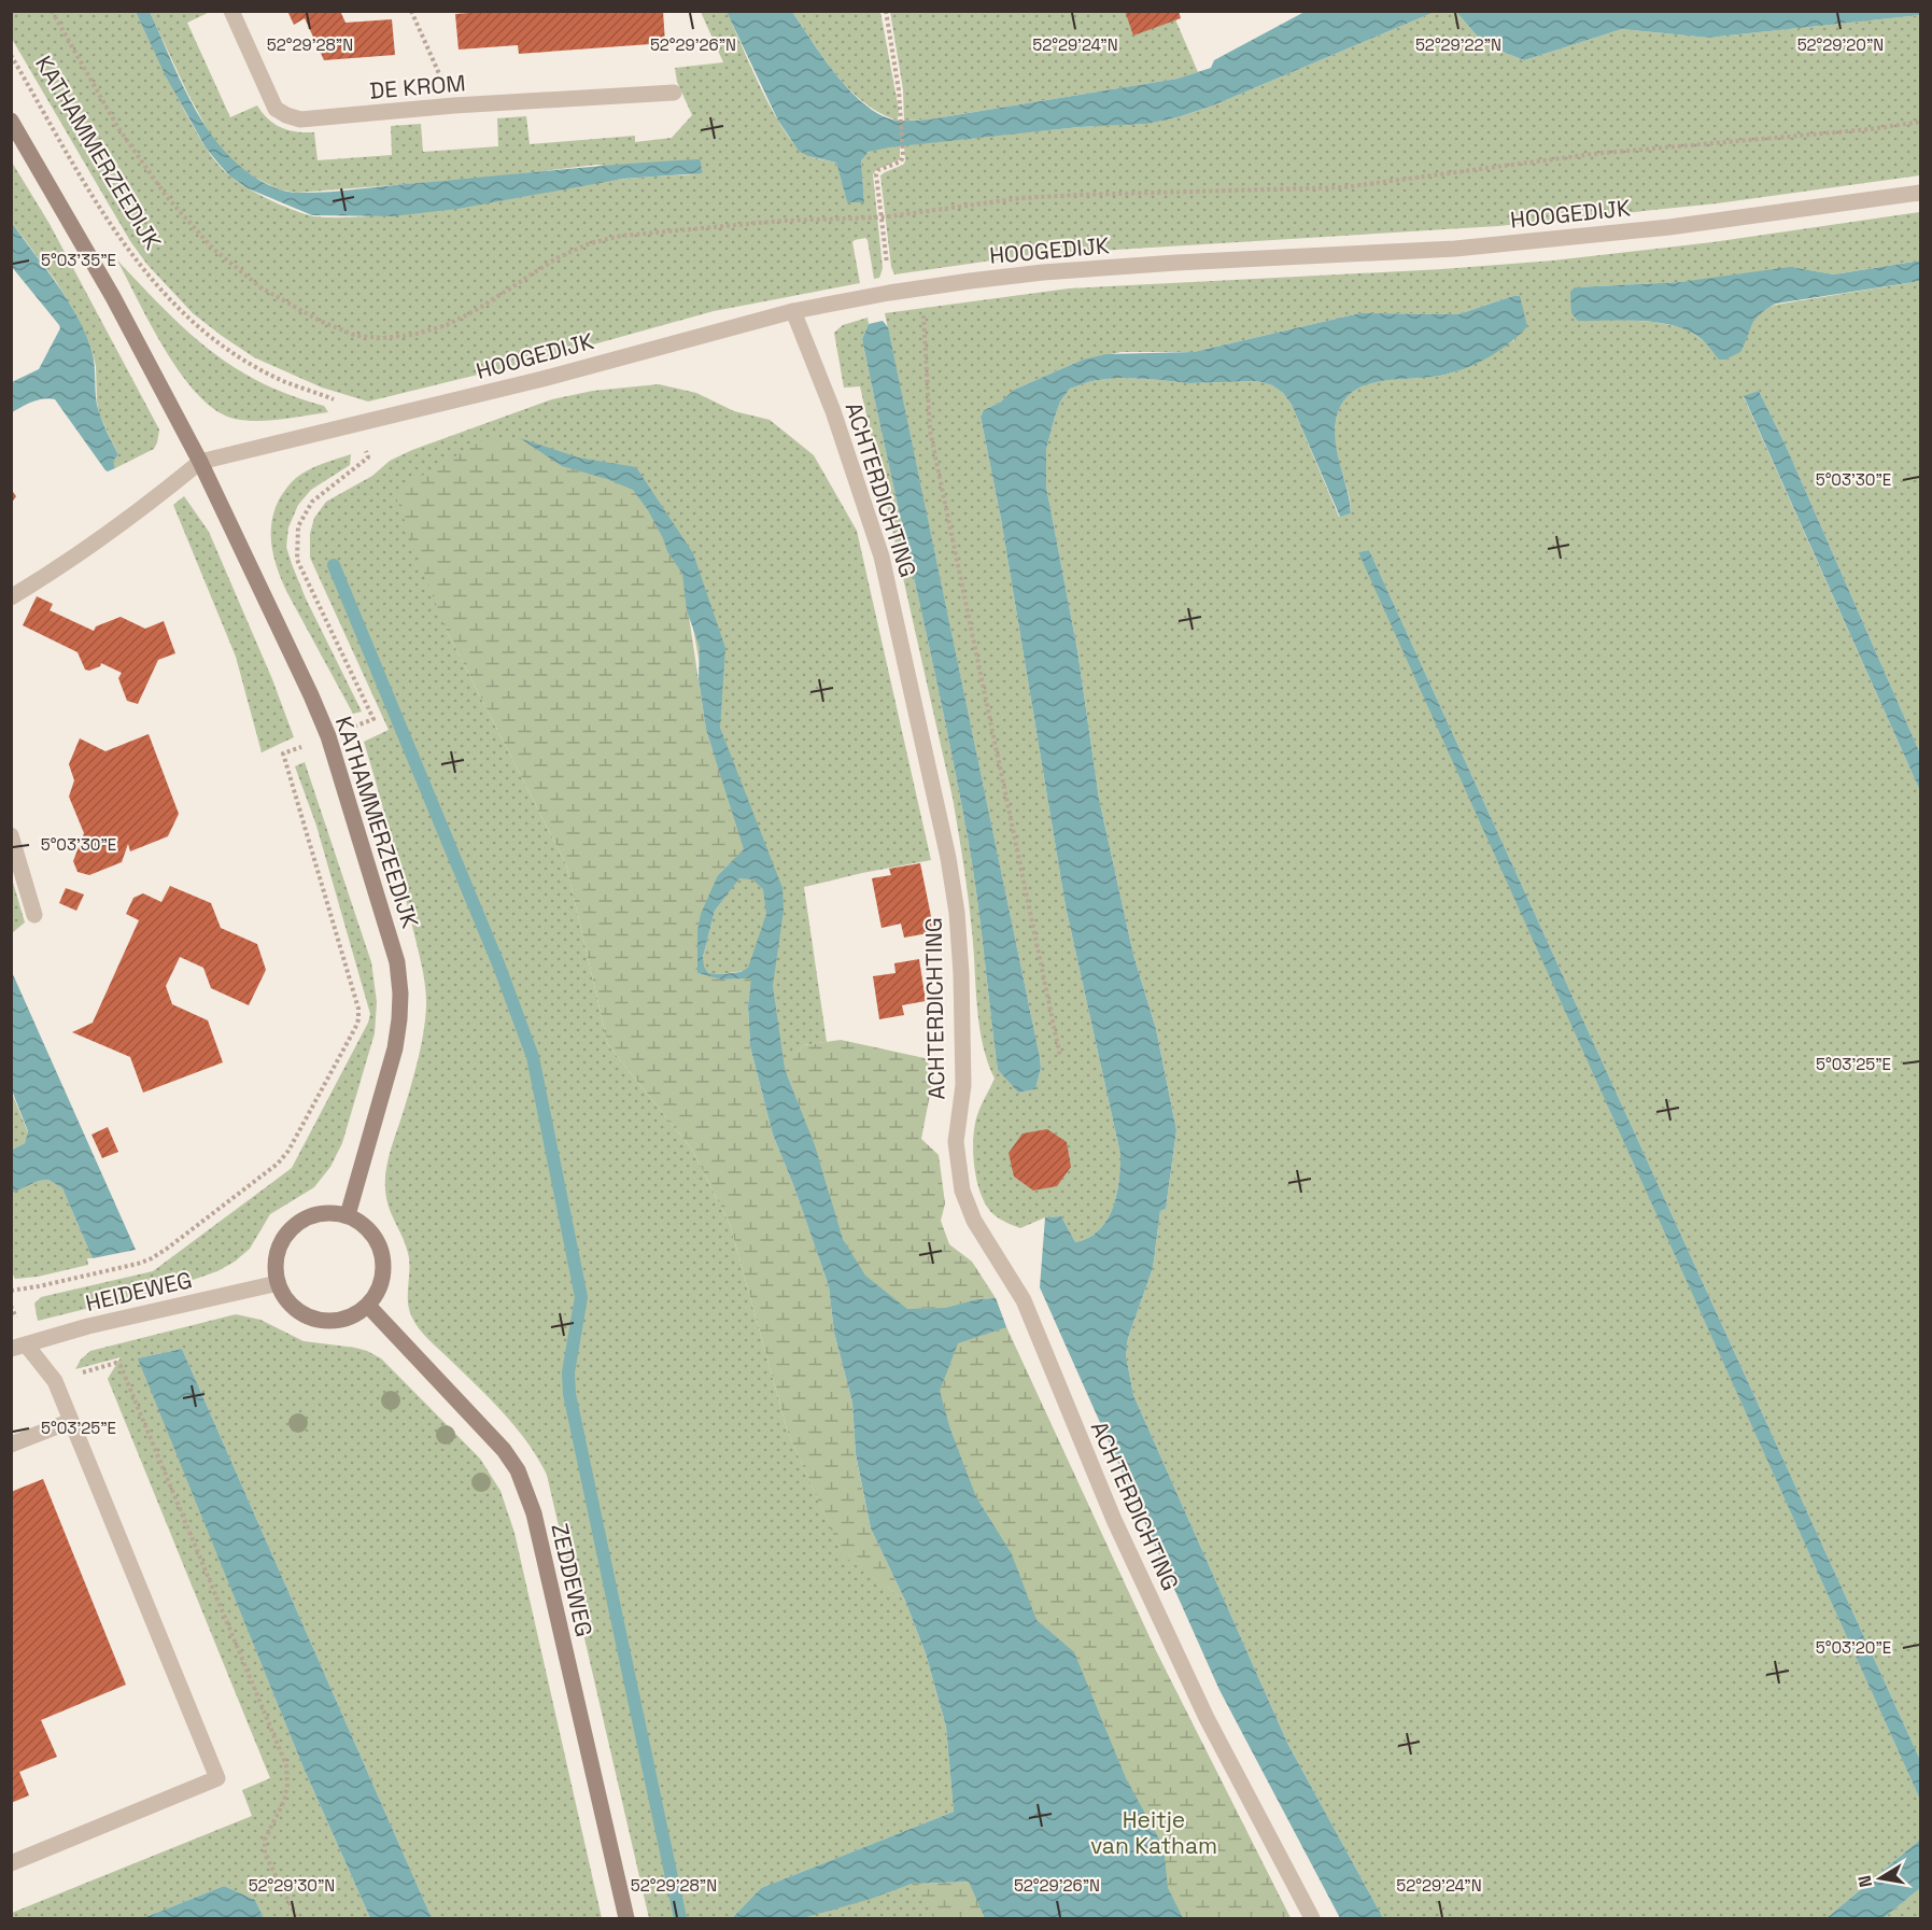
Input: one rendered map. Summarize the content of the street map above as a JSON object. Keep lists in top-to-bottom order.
{
  "streets": {
    "main road": ["KATHAMMERZEEDIJK", "ZEDDEWEG"],
    "street": [
      "DE KROM",
      "HOOGEDIJK",
      "ACHTERDICHTING",
      "HEIDEWEG"
    ]
  },
  "crossings": [
    ["KATHAMMERZEEDIJK", "HOOGEDIJK"],
    ["KATHAMMERZEEDIJK", "HEIDEWEG"],
    ["KATHAMMERZEEDIJK", "ZEDDEWEG"],
    ["HOOGEDIJK", "ACHTERDICHTING"],
    ["HEIDEWEG", "ZEDDEWEG"]
  ],
  "parks": ["Heitje van Katham"],
  "north": "left",
  "coordinates": [
    "52°29'28\"N",
    "52°29'26\"N",
    "52°29'24\"N",
    "52°29'22\"N",
    "52°29'20\"N",
    "5°03'35\"E",
    "5°03'30\"E",
    "5°03'25\"E",
    "5°03'20\"E",
    "52°29'30\"N"
  ]
}
